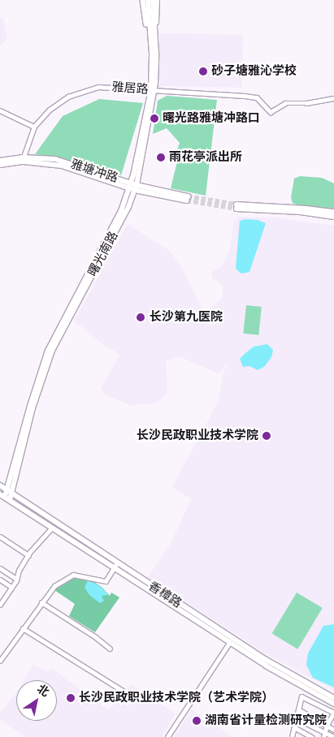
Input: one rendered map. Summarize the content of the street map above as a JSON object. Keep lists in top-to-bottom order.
{
  "streets": {
    "main road": ["雅塘冲路", "曙光南路", "香樟路"],
    "street": ["雅居路"]
  },
  "crossings": [
    ["雅居路", "雅塘冲路"],
    ["雅居路", "曙光南路"],
    ["雅塘冲路", "曙光南路"],
    ["曙光南路", "香樟路"]
  ],
  "places": [
    "砂子塘雅沁学校",
    "曙光路雅塘冲路口",
    "雨花亭派出所",
    "长沙第九医院",
    "长沙民政职业技术学院",
    "长沙民政职业技术学院（艺术学院）",
    "湖南省计量检测研究院"
  ],
  "north": "top right"
}
